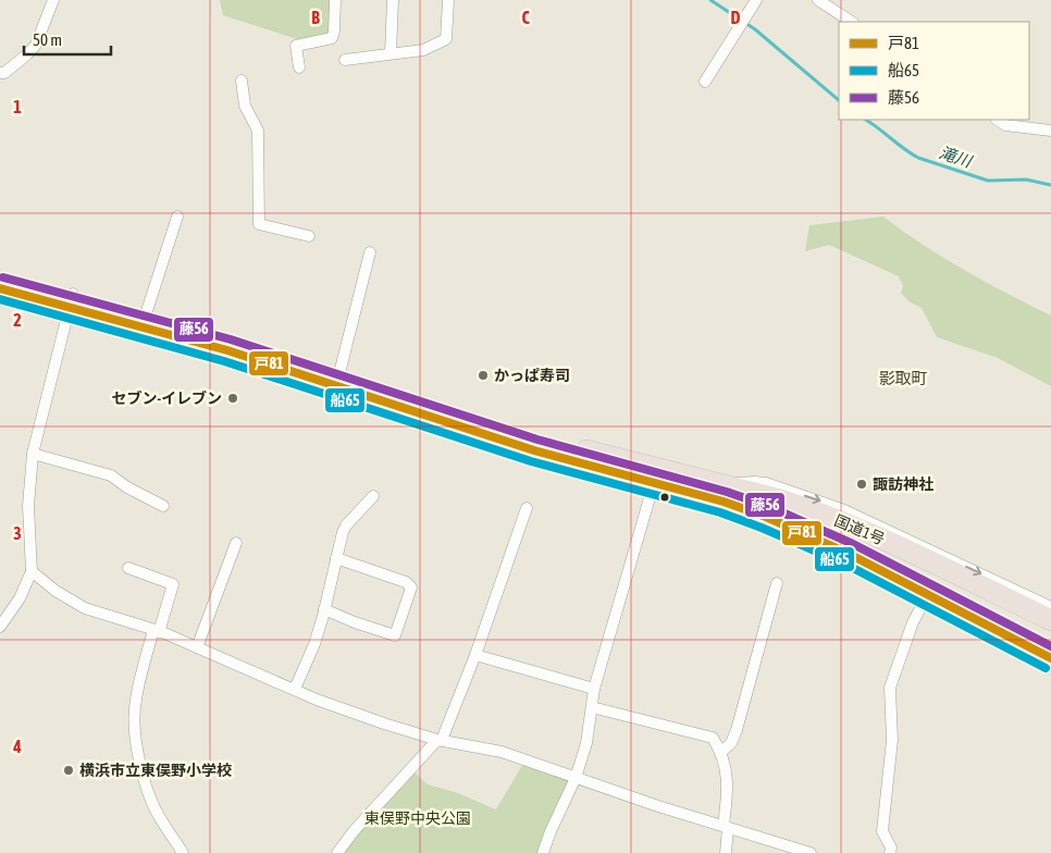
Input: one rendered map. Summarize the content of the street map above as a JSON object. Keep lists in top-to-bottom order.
{
  "streets": {
    "highway": ["国道1号"]
  },
  "districts": ["影取町"],
  "water": ["滝川"],
  "parks": ["東俣野中央公園"],
  "places": [
    "かっぱ寿司",
    "セブン-イレブン",
    "諏訪神社",
    "横浜市立東俣野小学校"
  ],
  "lines": ["transit line 藤56", "transit line 戸81", "transit line 船65"],
  "legend": ["戸81", "船65", "藤56"],
  "scale_bar": "50 m",
  "grid": {
    "columns": ["B", "C", "D"],
    "rows": [
      "1",
      "2",
      "3",
      "4"
    ]
  }
}
